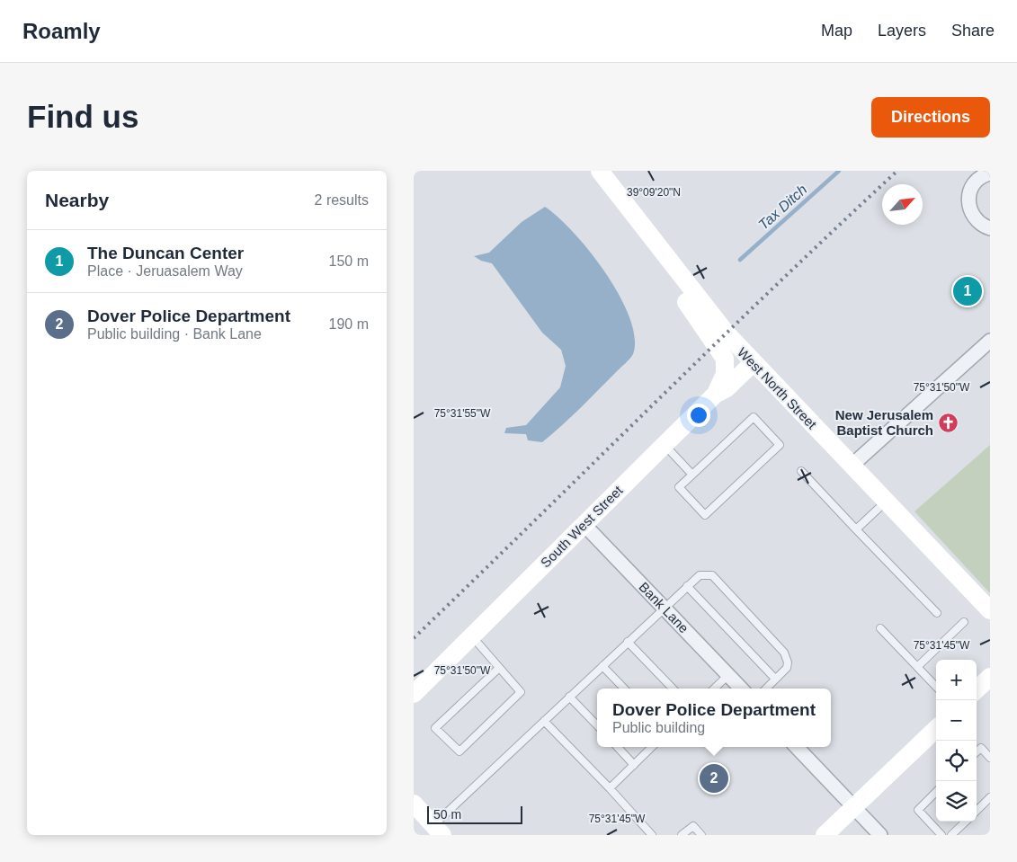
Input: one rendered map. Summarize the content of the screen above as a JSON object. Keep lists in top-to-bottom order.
{
  "streets": {
    "main road": ["West North Street", "South West Street"],
    "street": ["Bank Lane"]
  },
  "crossings": [
    ["West North Street", "South West Street"],
    ["South West Street", "Bank Lane"]
  ],
  "water": ["Tax Ditch"],
  "places": {
    "church": ["New Jerusalem Baptist Church"]
  },
  "scale_bar": "50 m",
  "north": "top right",
  "page": {
    "header": "Roamly",
    "nav": ["Map", "Layers", "Share"],
    "buttons": "Directions",
    "title": "Find us",
    "heading": ["Nearby", "2 results"],
    "list": [
      {
        "mark": "1",
        "name": "The Duncan Center",
        "note": "Place · Jeruasalem Way",
        "value": "150 m"
      },
      {
        "mark": "2",
        "name": "Dover Police Department",
        "note": "Public building · Bank Lane",
        "value": "190 m"
      }
    ],
    "pins": ["1", "2"],
    "map_buttons": ["+", "−"],
    "popup": ["Dover Police Department", "Public building"],
    "scale": "50 m"
  },
  "coordinates": [
    "39°09'20\"N",
    "75°31'50\"W",
    "75°31'55\"W",
    "75°31'45\"W"
  ]
}
